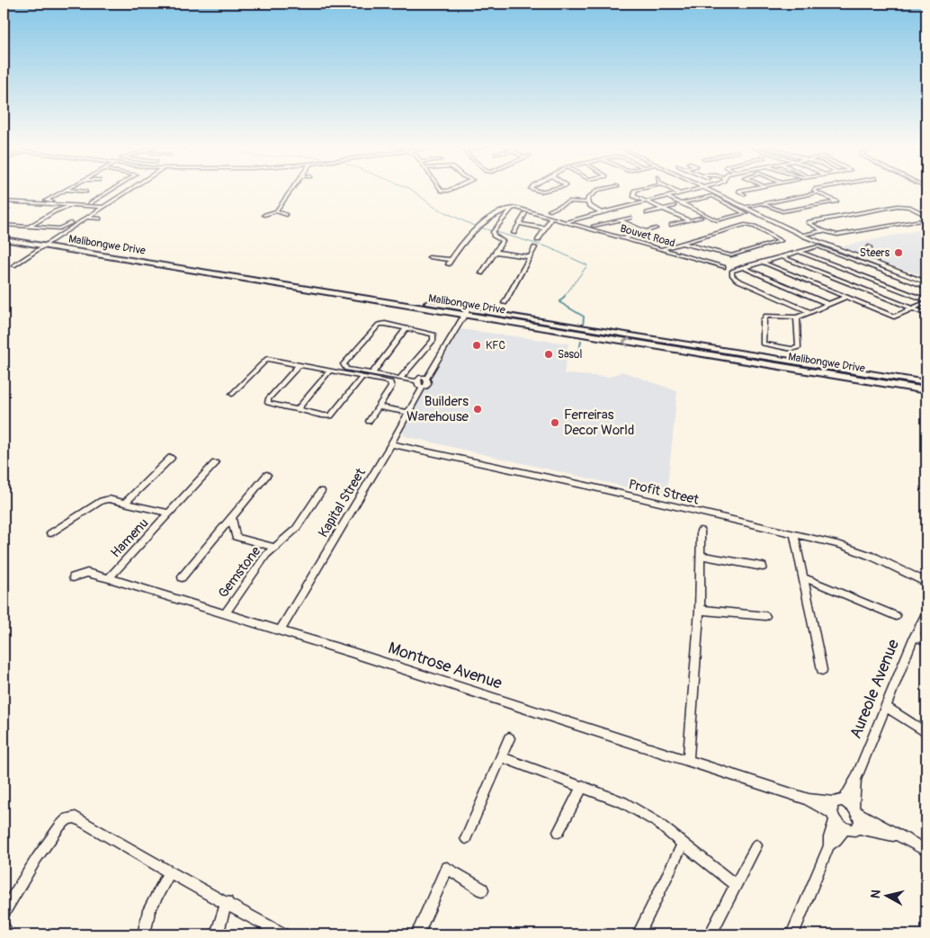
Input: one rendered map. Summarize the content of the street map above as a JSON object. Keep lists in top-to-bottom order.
{
  "streets": {
    "main road": ["Malibongwe Drive"],
    "street": [
      "Bouvet Road",
      "Profit Street",
      "Kapital Street",
      "Hamenu",
      "Gemstone",
      "Montrose Avenue",
      "Aureole Avenue"
    ]
  },
  "crossings": [
    ["Profit Street", "Kapital Street"],
    ["Kapital Street", "Montrose Avenue"],
    ["Hamenu", "Montrose Avenue"],
    ["Gemstone", "Montrose Avenue"],
    ["Montrose Avenue", "Aureole Avenue"]
  ],
  "places": [
    "Steers",
    "KFC",
    "Sasol",
    "Builders Warehouse",
    "Ferreiras Decor World"
  ],
  "north": "left"
}
